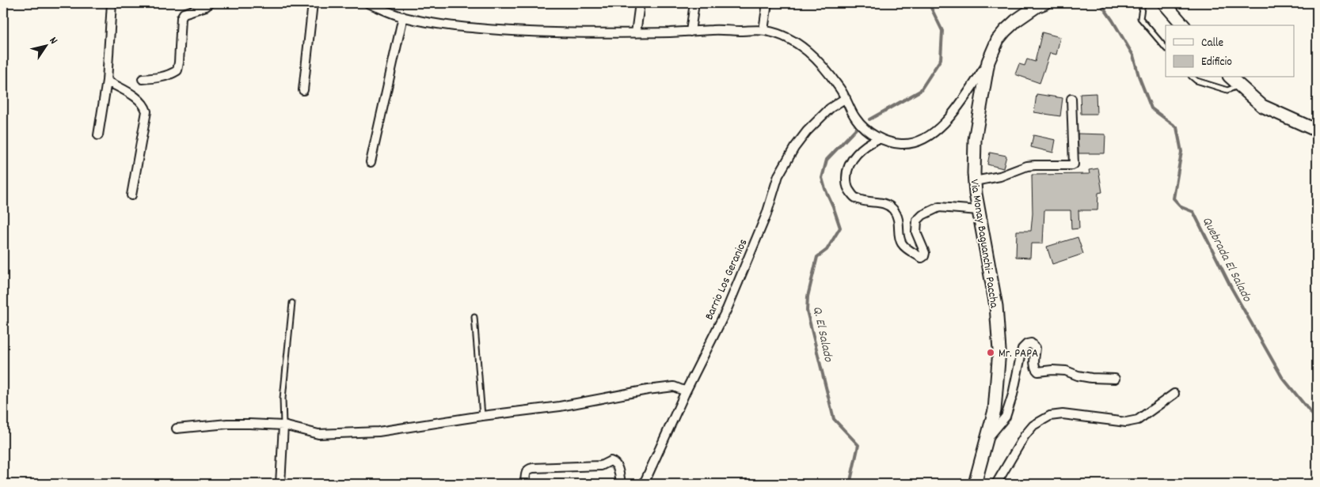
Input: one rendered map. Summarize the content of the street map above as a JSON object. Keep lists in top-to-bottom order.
{
  "streets": {
    "main road": ["Via Monay Baguanchi- Paccha"],
    "street": ["Barrio Los Geranios"]
  },
  "water": ["Quebrada El Salado", "Q. El Salado"],
  "places": ["Mr. PAPA"],
  "legend": ["Calle", "Edificio"],
  "north": "top right"
}
